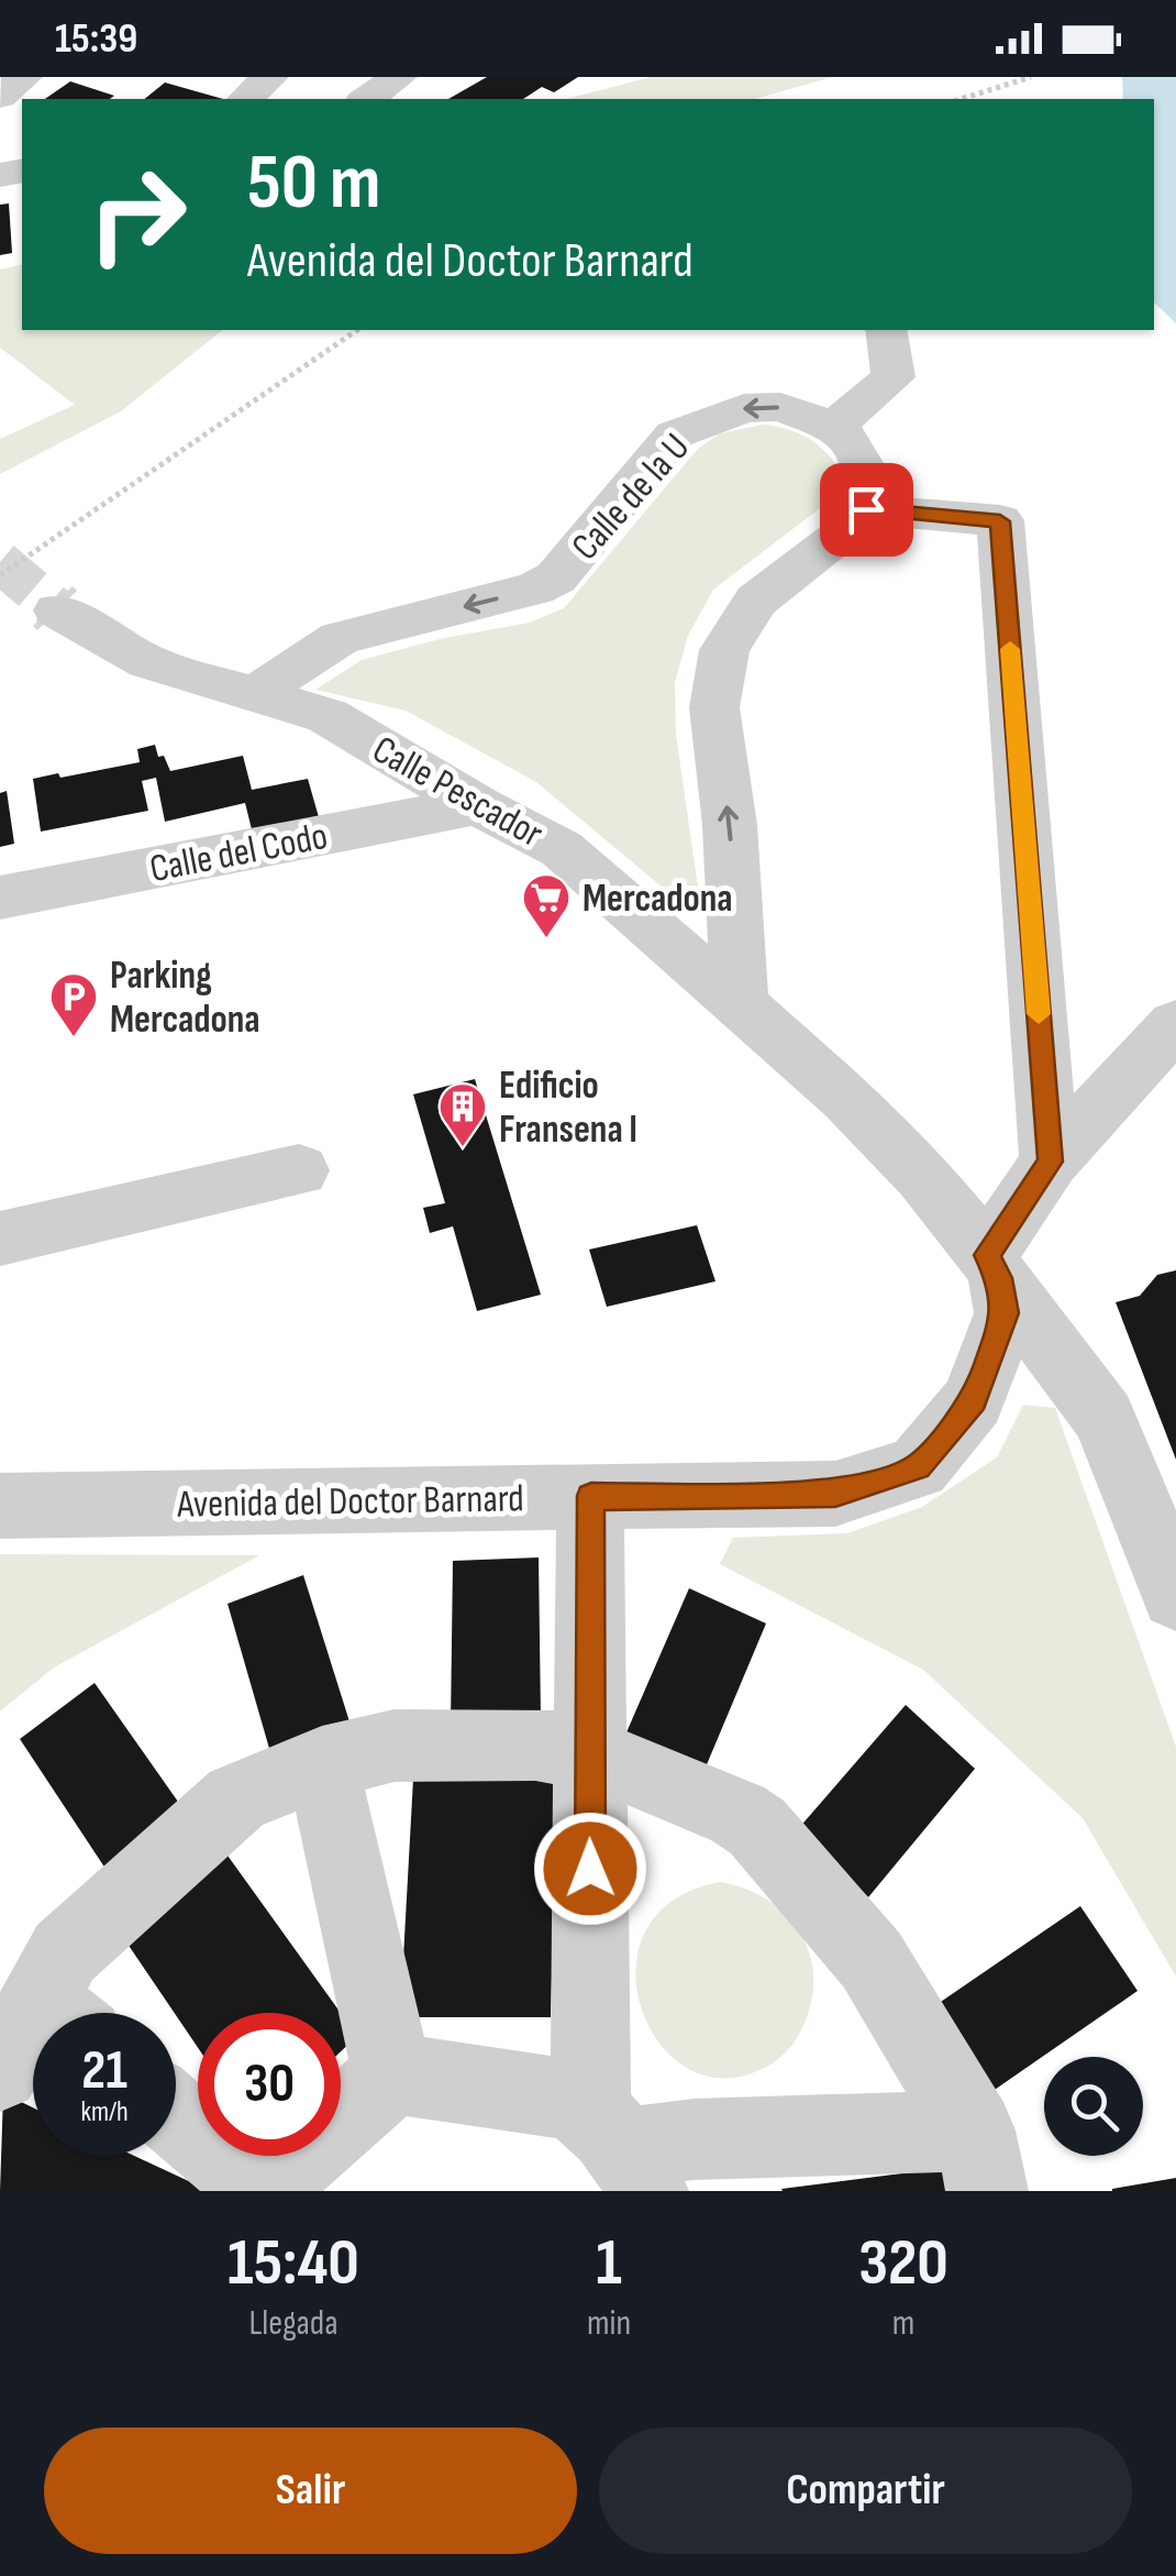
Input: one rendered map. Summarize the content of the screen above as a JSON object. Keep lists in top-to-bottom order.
{
  "streets": {
    "street": [
      "Calle de la U",
      "Calle Pescador",
      "Calle del Codo",
      "Avenida del Doctor Barnard"
    ]
  },
  "crossings": [
    ["Calle de la U", "Calle Pescador"],
    ["Calle Pescador", "Calle del Codo"],
    ["Calle Pescador", "Avenida del Doctor Barnard"]
  ],
  "one_way": ["Calle de la U"],
  "places": {
    "supermarket": ["Mercadona"],
    "parking": ["Parking Mercadona"],
    "building": ["Edificio Fransena I"]
  },
  "page": {
    "status": "15:39",
    "turn": ["50 m", "Avenida del Doctor Barnard"],
    "speed": "21 km/h",
    "limit": "30",
    "eta": [
      "15:40",
      "Llegada",
      "1",
      "min",
      "320",
      "m"
    ],
    "buttons": ["Salir", "Compartir"]
  }
}
